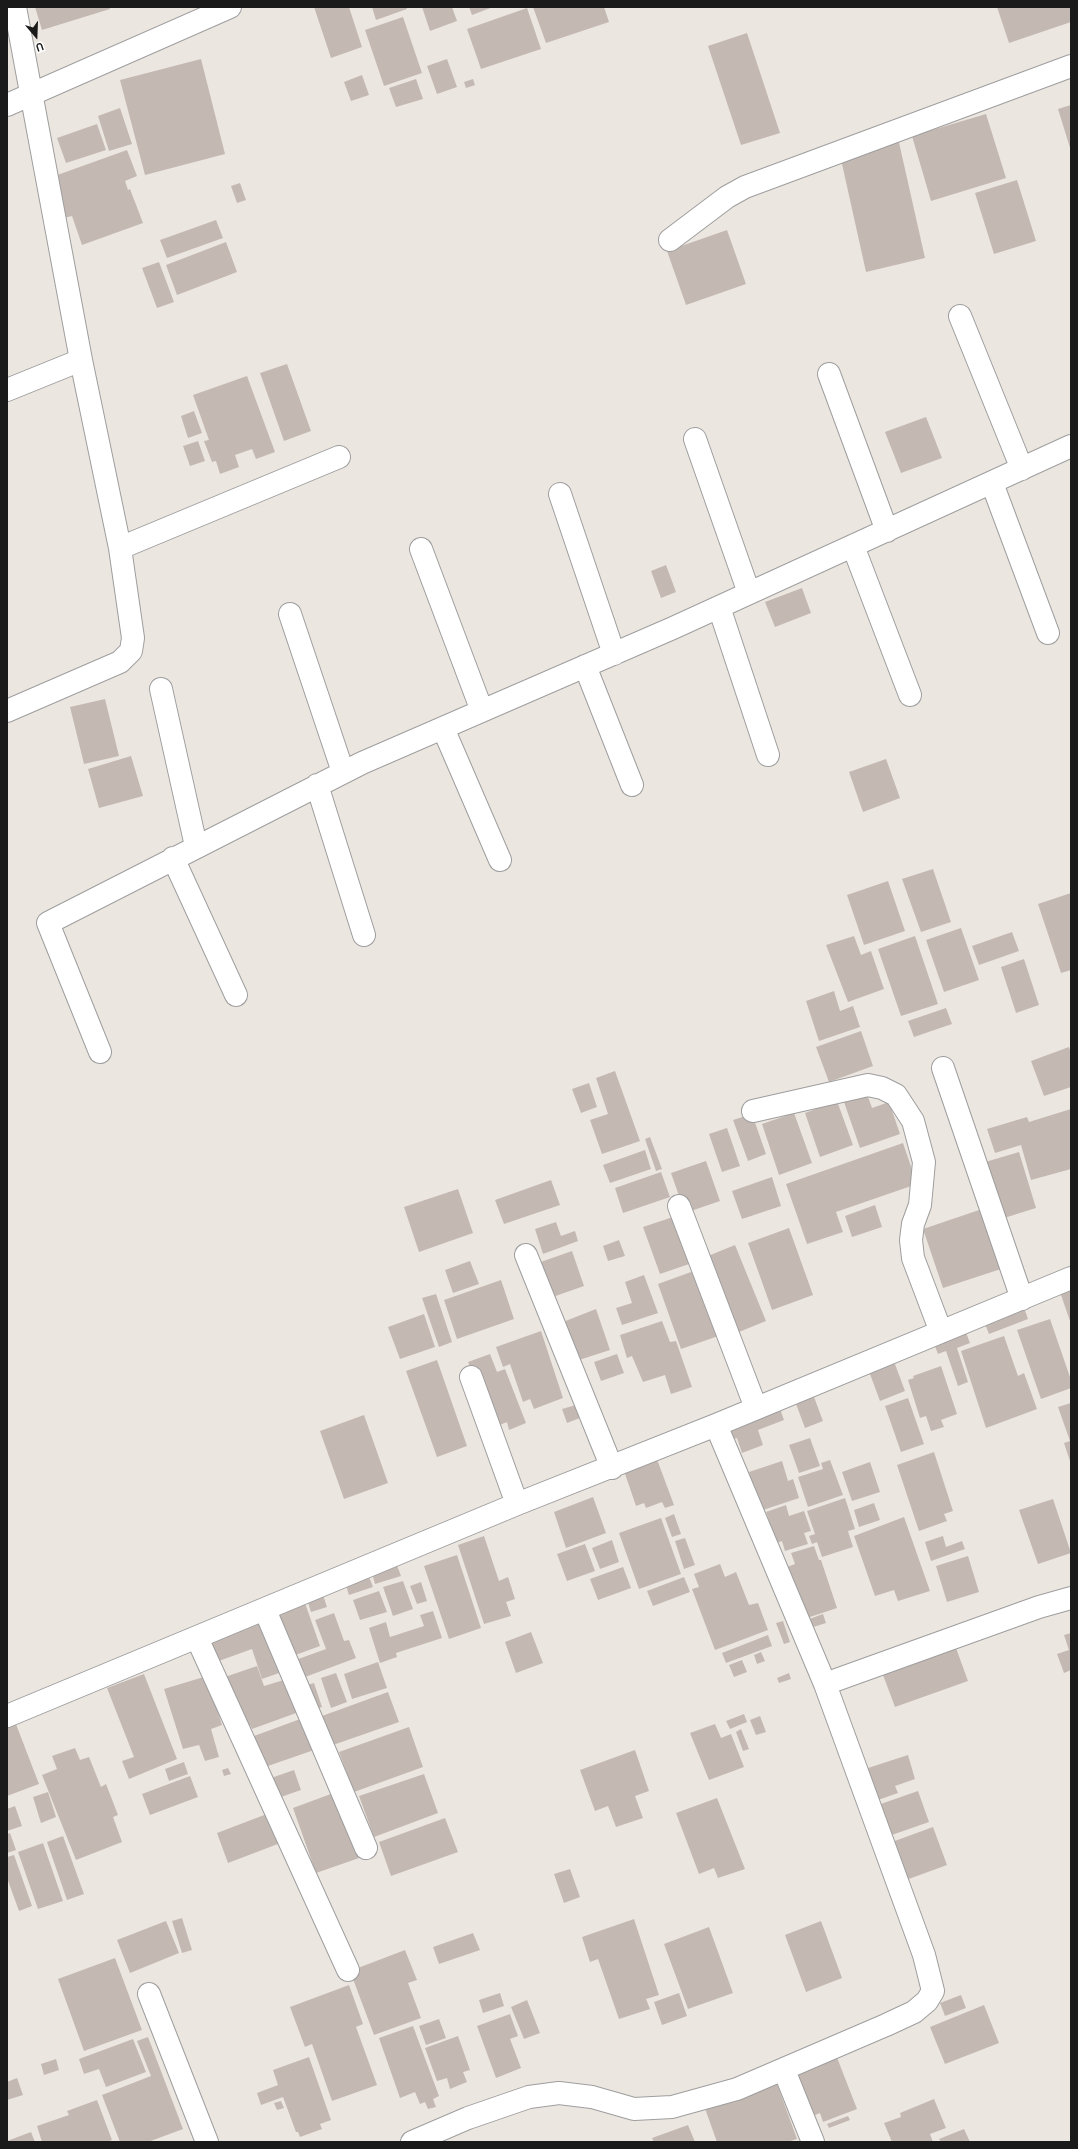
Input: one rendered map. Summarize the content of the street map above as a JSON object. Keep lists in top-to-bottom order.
{
  "north": "bottom"
}
